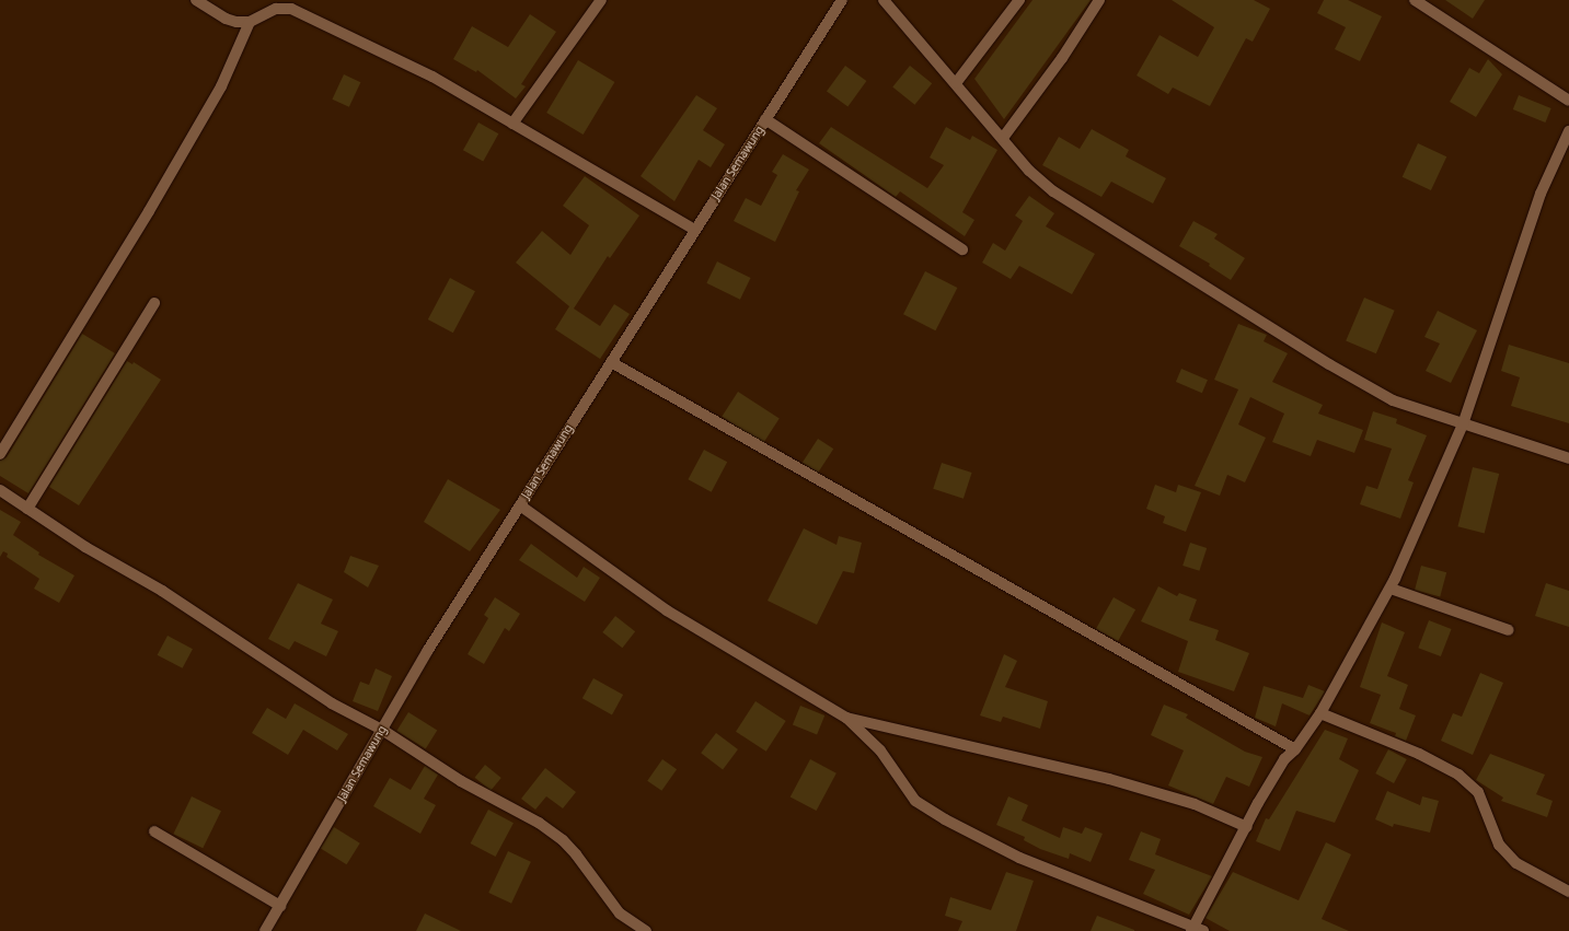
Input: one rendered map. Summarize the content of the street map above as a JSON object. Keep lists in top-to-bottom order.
{
  "streets": {
    "street": ["Jalan Semawung"]
  }
}
